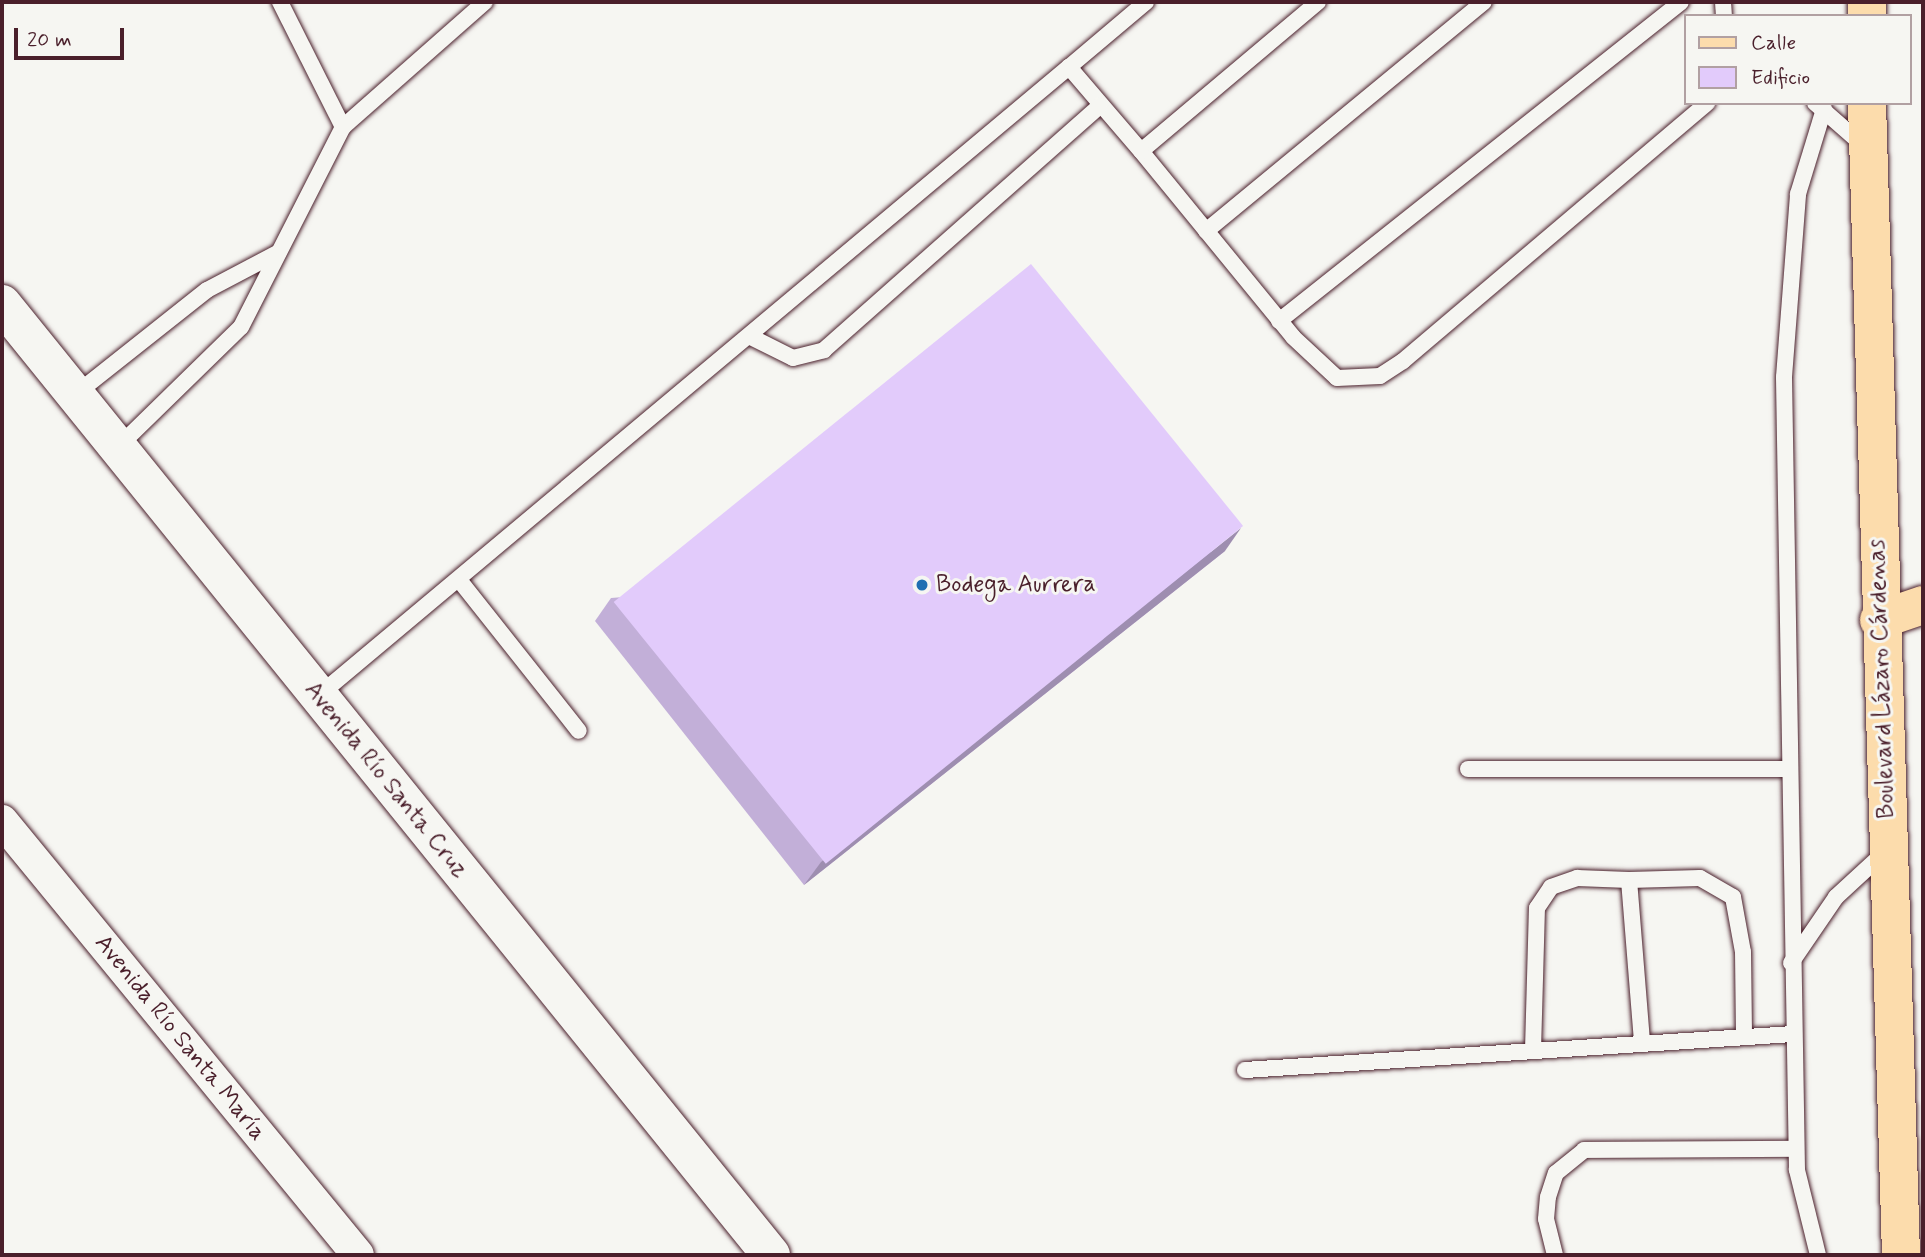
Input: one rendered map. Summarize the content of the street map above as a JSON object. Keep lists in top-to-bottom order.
{
  "streets": {
    "main road": ["Boulevard Lázaro Cárdenas", "Avenida Río Santa Cruz"],
    "street": ["Avenida Río Santa María"]
  },
  "places": ["Bodega Aurrera"],
  "legend": ["Calle", "Edificio"],
  "scale_bar": "20 m"
}
